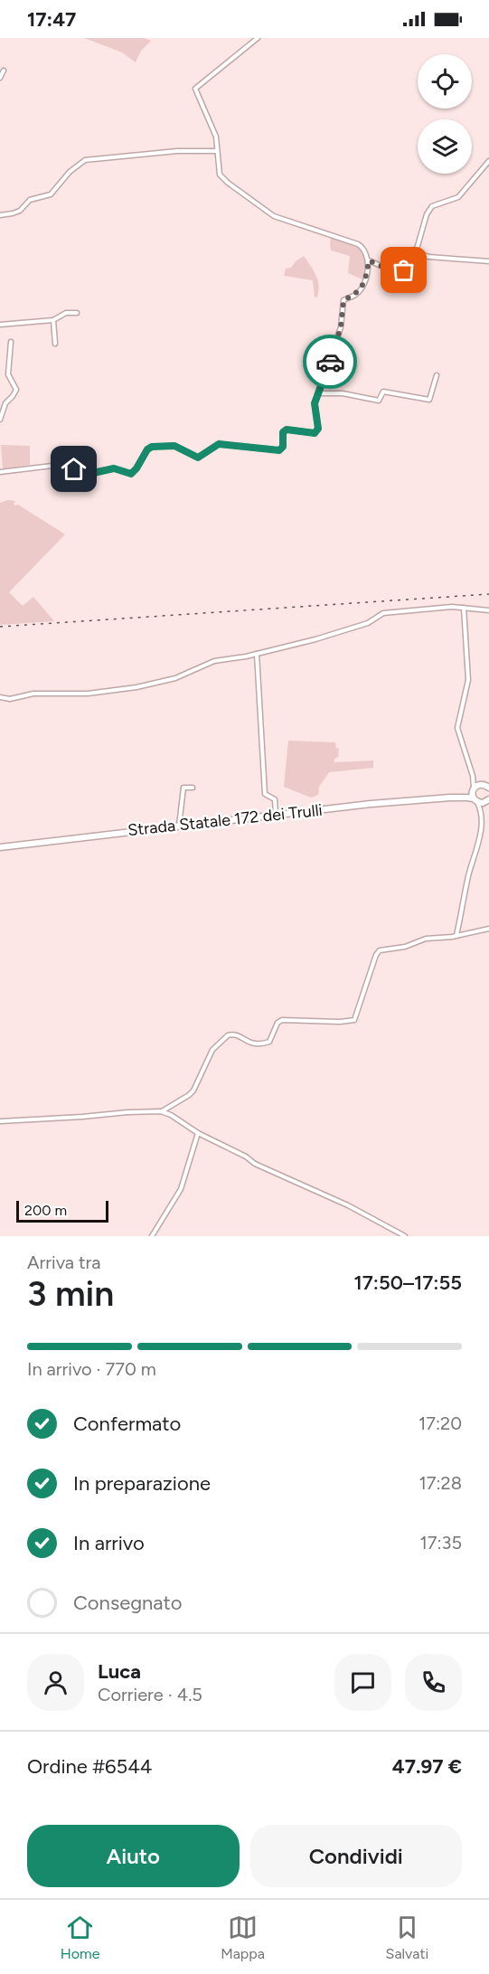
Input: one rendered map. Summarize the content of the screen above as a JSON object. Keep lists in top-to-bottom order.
{
  "streets": {
    "main road": ["Strada Statale 172 dei Trulli"]
  },
  "scale_bar": "200 m",
  "page": {
    "status": "17:47",
    "scale": "200 m",
    "heading": ["3 min", "Arriva tra", "17:50–17:55"],
    "panel": [
      "Luca",
      "Corriere · 4.5",
      "Ordine #6544",
      "47.97 €"
    ],
    "bar": "In arrivo · 770 m",
    "list": [
      ["Confermato", "17:20"],
      ["In preparazione", "17:28"],
      ["In arrivo", "17:35"],
      "Consegnato"
    ],
    "buttons": ["Aiuto", "Condividi"],
    "tabs": ["Home", "Mappa", "Salvati"]
  }
}
